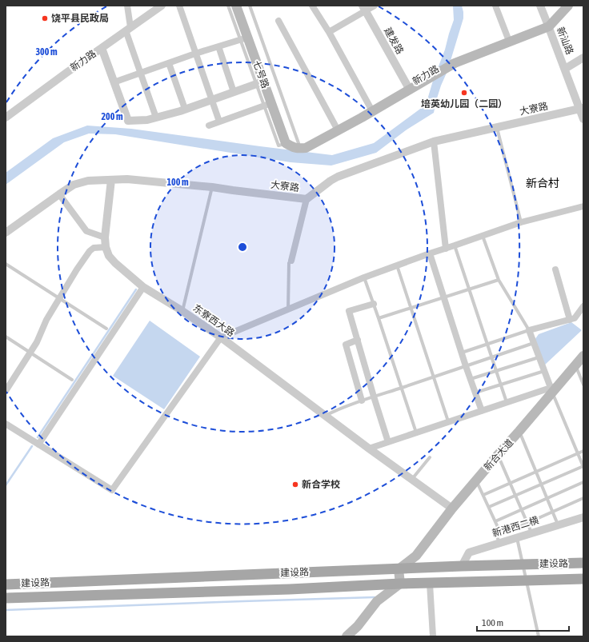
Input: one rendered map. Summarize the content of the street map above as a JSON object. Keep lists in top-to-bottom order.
{
  "streets": {
    "main road": [
      "新力路",
      "七号路",
      "新合大道",
      "建设路"
    ],
    "street": [
      "建发路",
      "新汕路",
      "大寮路",
      "东寮西大路",
      "新港西二横"
    ]
  },
  "crossings": [
    ["建发路", "新力路"],
    ["新汕路", "新力路"],
    ["新汕路", "大寮路"],
    ["新力路", "七号路"],
    ["大寮路", "东寮西大路"],
    ["东寮西大路", "新合大道"],
    ["新合大道", "建设路"],
    ["新港西二横", "建设路"]
  ],
  "districts": ["新合村"],
  "places": ["饶平县民政局", "培英幼儿园（二园）", "新合学校"],
  "scale_bar": "100 m",
  "rings": ["300 m", "200 m", "100 m"]
}
